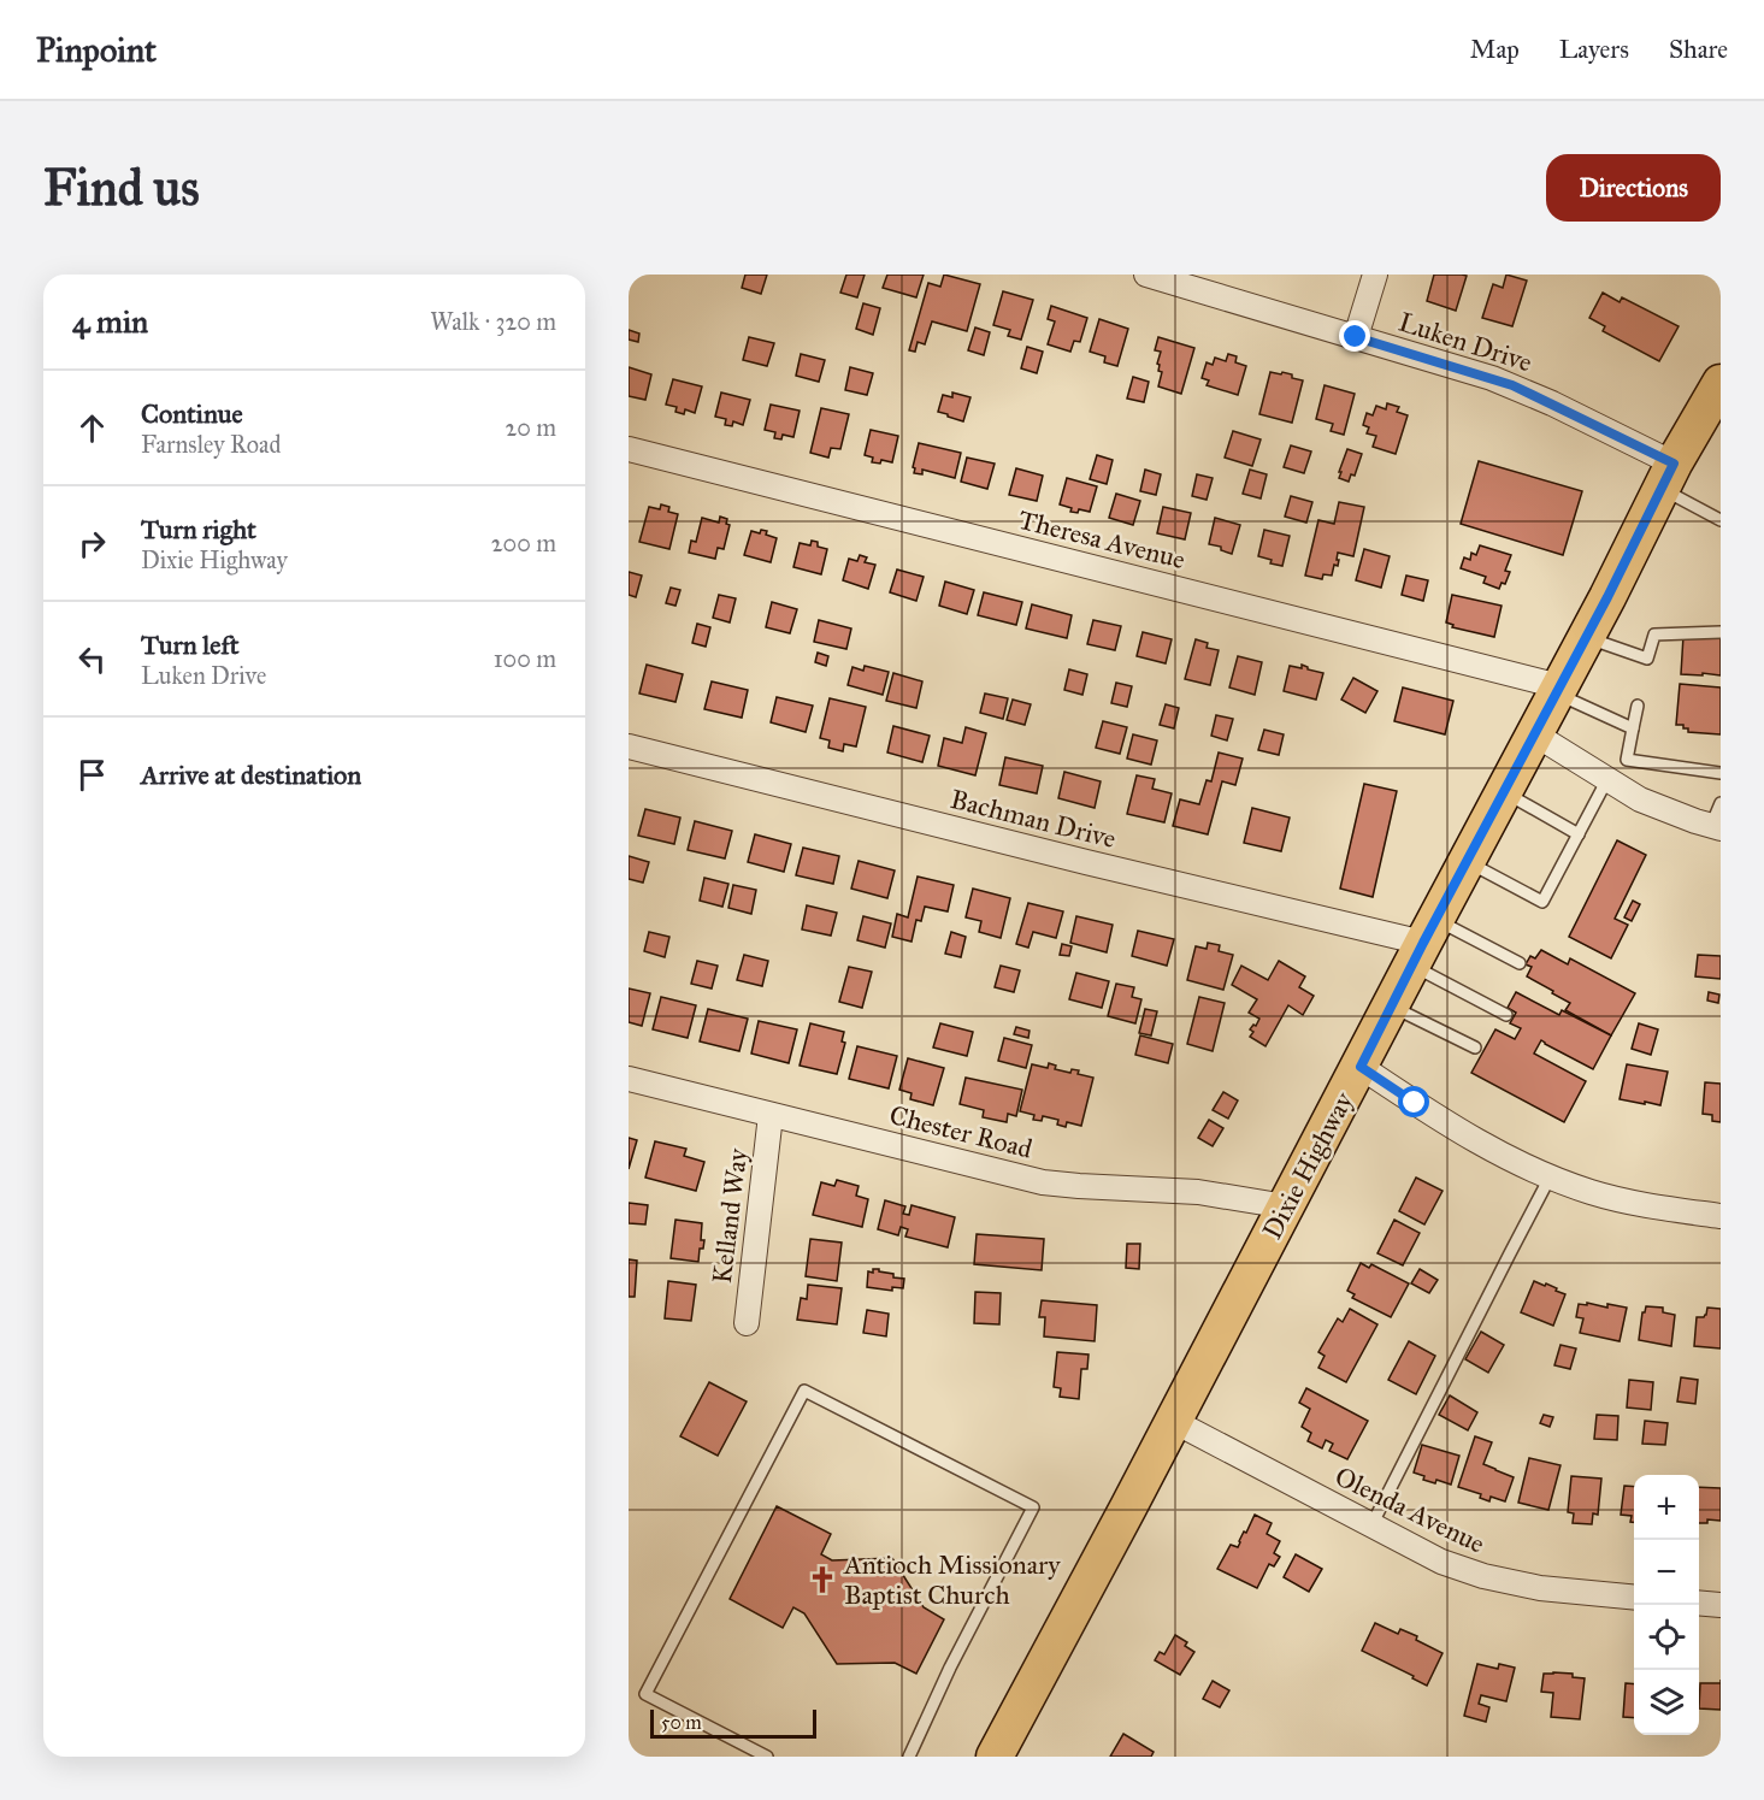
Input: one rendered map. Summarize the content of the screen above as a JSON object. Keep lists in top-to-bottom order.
{
  "streets": {
    "main road": ["Dixie Highway"],
    "street": [
      "Luken Drive",
      "Theresa Avenue",
      "Bachman Drive",
      "Chester Road",
      "Kelland Way",
      "Olenda Avenue"
    ]
  },
  "crossings": [
    ["Luken Drive", "Dixie Highway"],
    ["Theresa Avenue", "Dixie Highway"],
    ["Bachman Drive", "Dixie Highway"],
    ["Chester Road", "Dixie Highway"],
    ["Chester Road", "Kelland Way"],
    ["Dixie Highway", "Olenda Avenue"]
  ],
  "places": {
    "church": ["Antioch Missionary Baptist Church"]
  },
  "scale_bar": "50 m",
  "page": {
    "header": "Pinpoint",
    "nav": ["Map", "Layers", "Share"],
    "buttons": "Directions",
    "title": "Find us",
    "heading": ["4 min", "Walk · 320 m"],
    "list": [
      ["Continue", "Farnsley Road", "20 m"],
      ["Turn right", "Dixie Highway", "200 m"],
      ["Turn left", "Luken Drive", "100 m"],
      "Arrive at destination"
    ],
    "map_buttons": ["+", "−"],
    "scale": "50 m"
  }
}
